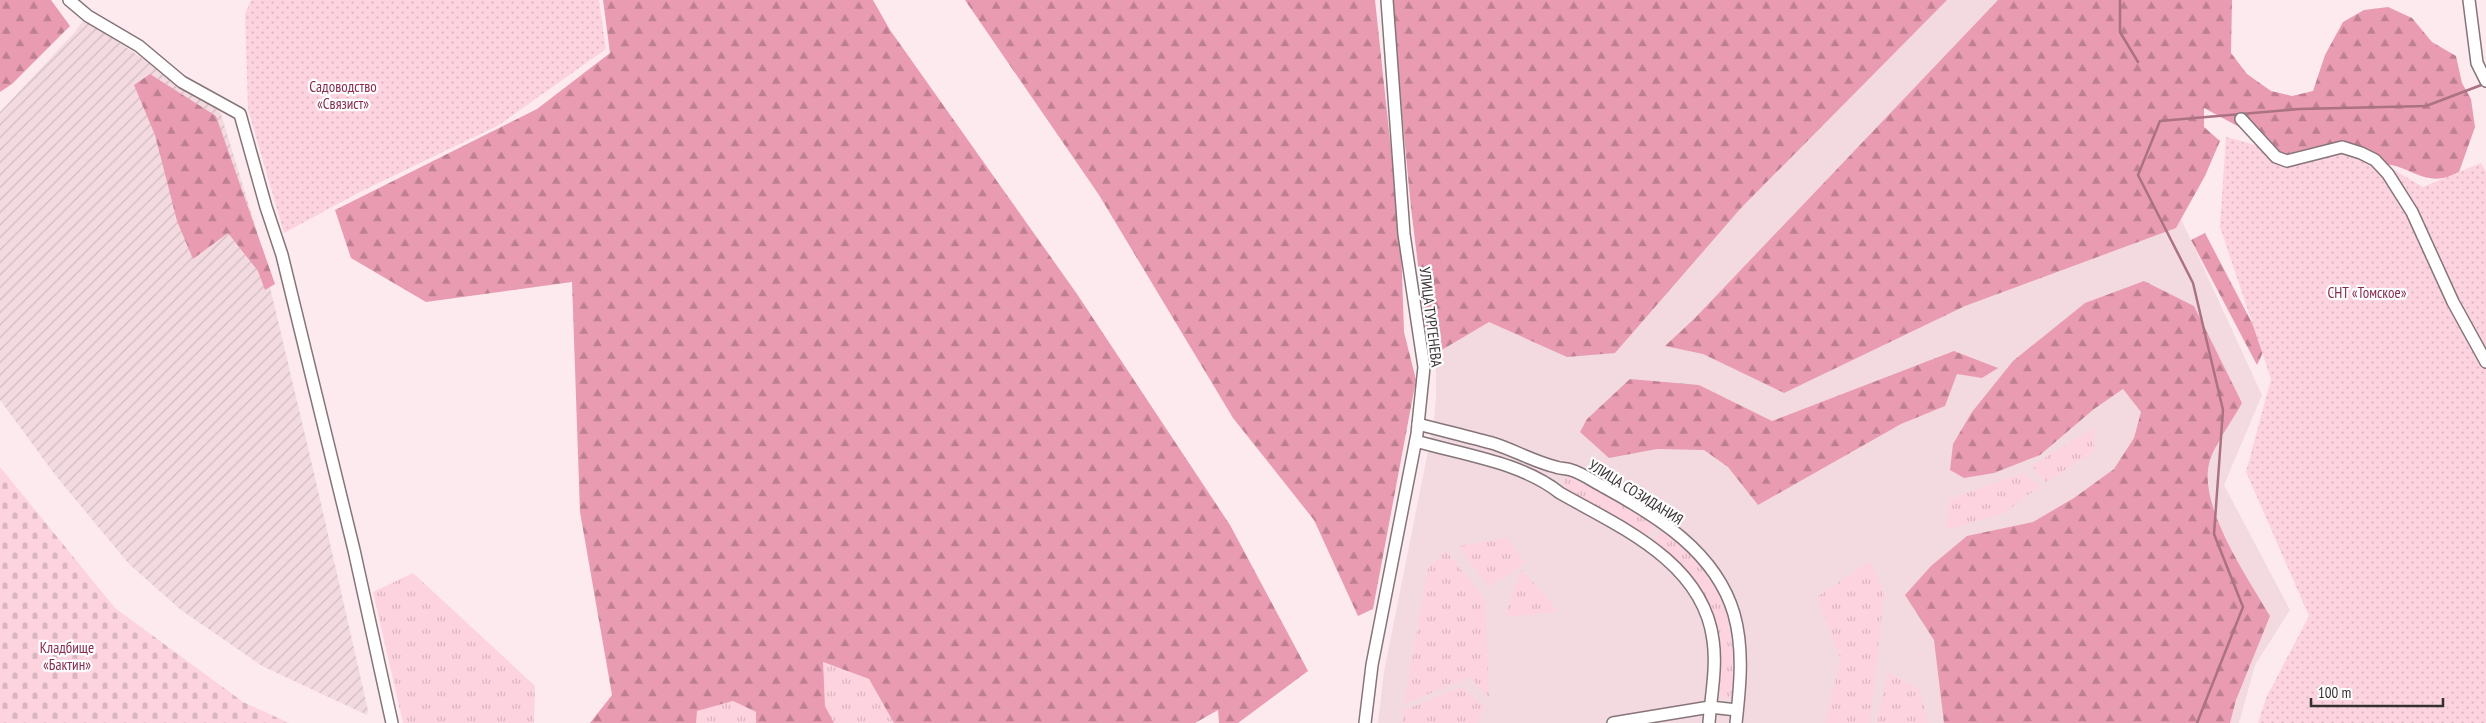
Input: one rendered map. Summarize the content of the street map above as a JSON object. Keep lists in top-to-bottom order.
{
  "streets": {
    "street": ["УЛИЦА ТУРГЕНЕВА", "УЛИЦА СОЗИДАНИЯ"]
  },
  "crossings": [
    ["УЛИЦА ТУРГЕНЕВА", "УЛИЦА СОЗИДАНИЯ"]
  ],
  "parks": ["Садоводство «Связист»", "СНТ «Томское»", "Кладбище «Бактин»"],
  "scale_bar": "100 m"
}
